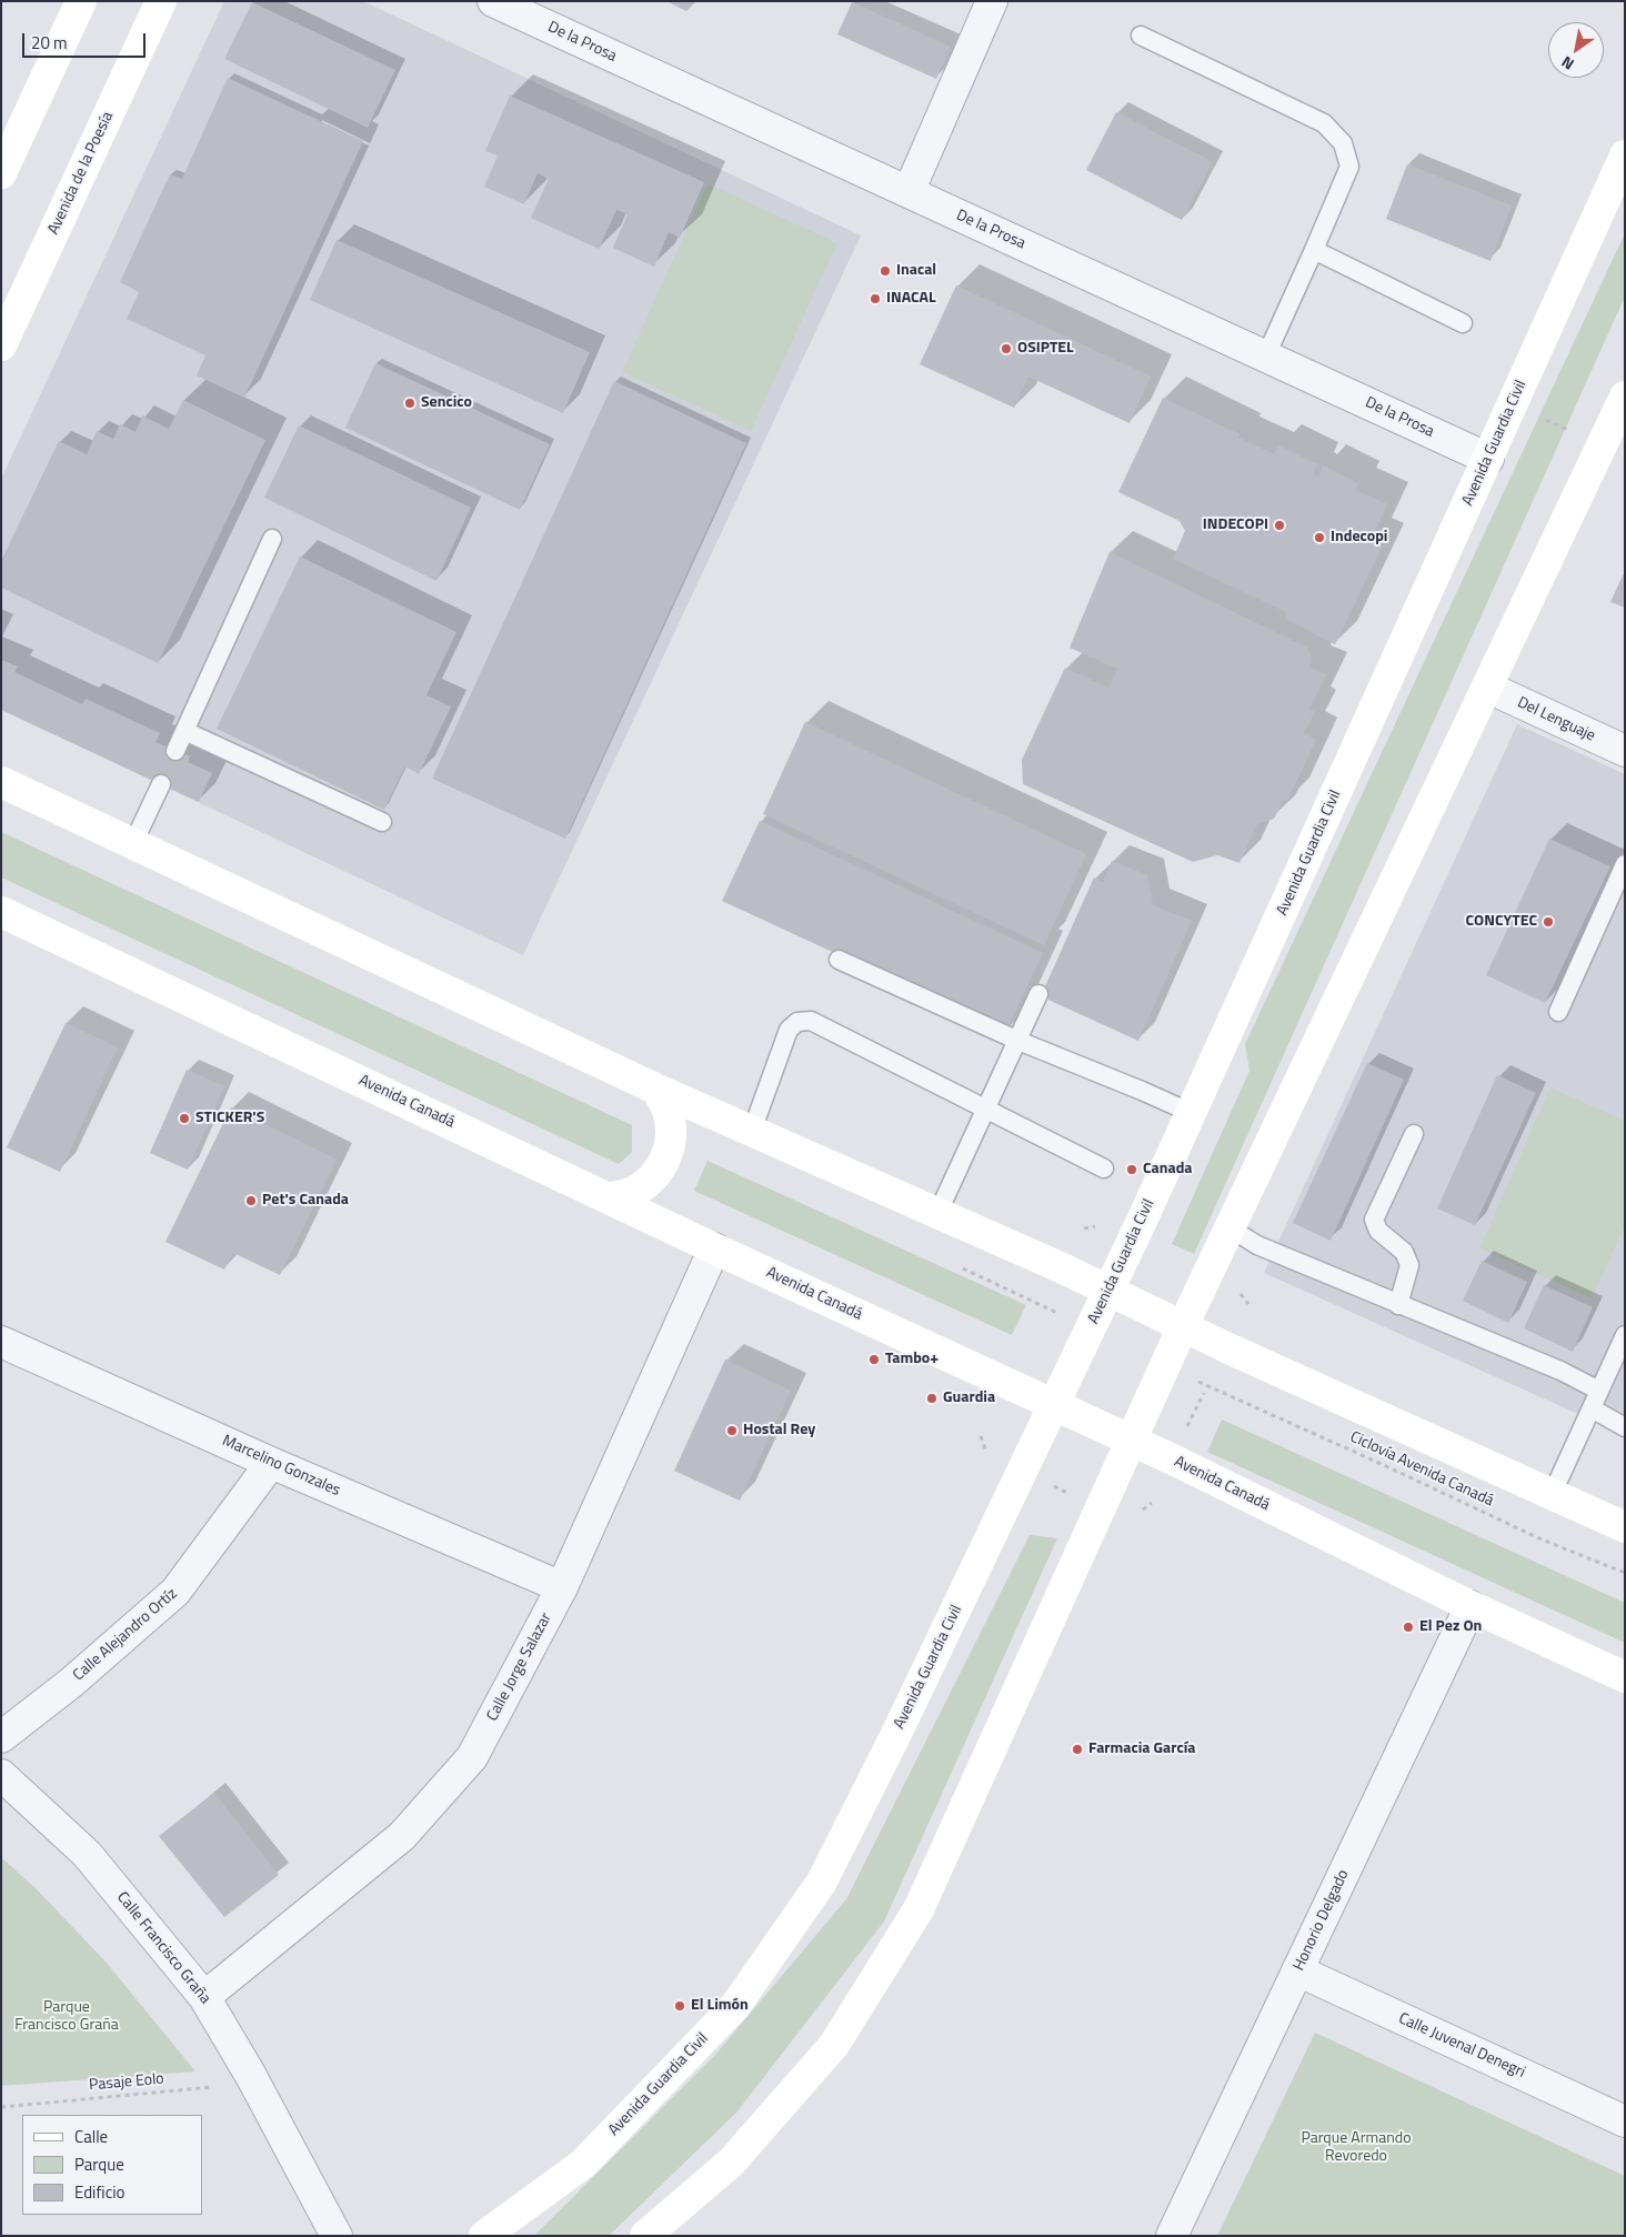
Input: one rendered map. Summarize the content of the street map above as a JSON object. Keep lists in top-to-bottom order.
{
  "streets": {
    "main road": ["Avenida de la Poesía", "Avenida Guardia Civil", "Avenida Canadá"],
    "street": [
      "De la Prosa",
      "Del Lenguaje",
      "Marcelino Gonzales",
      "Calle Alejandro Ortíz",
      "Calle Jorge Salazar",
      "Honorio Delgado",
      "Calle Francisco Graña",
      "Calle Juvenal Denegri"
    ],
    "path": ["Ciclovía Avenida Canadá", "Pasaje Eolo"]
  },
  "crossings": [
    ["De la Prosa", "Avenida Guardia Civil"],
    ["Avenida Guardia Civil", "Avenida Canadá"],
    ["Avenida Canadá", "Calle Jorge Salazar"],
    ["Avenida Canadá", "Honorio Delgado"],
    ["Marcelino Gonzales", "Calle Alejandro Ortíz"],
    ["Marcelino Gonzales", "Calle Jorge Salazar"],
    ["Calle Jorge Salazar", "Calle Francisco Graña"],
    ["Honorio Delgado", "Calle Juvenal Denegri"],
    ["Calle Francisco Graña", "Pasaje Eolo"]
  ],
  "parks": ["Parque Francisco Graña", "Parque Armando Revoredo"],
  "places": [
    "Inacal",
    "INACAL",
    "OSIPTEL",
    "Sencico",
    "INDECOPI",
    "Indecopi",
    "CONCYTEC",
    "STICKER'S",
    "Canada",
    "Pet's Canada",
    "Tambo+",
    "Guardia",
    "Hostal Rey",
    "El Pez On",
    "Farmacia García",
    "El Limón"
  ],
  "legend": ["Calle", "Parque", "Edificio"],
  "scale_bar": "20 m",
  "north": "bottom left"
}
